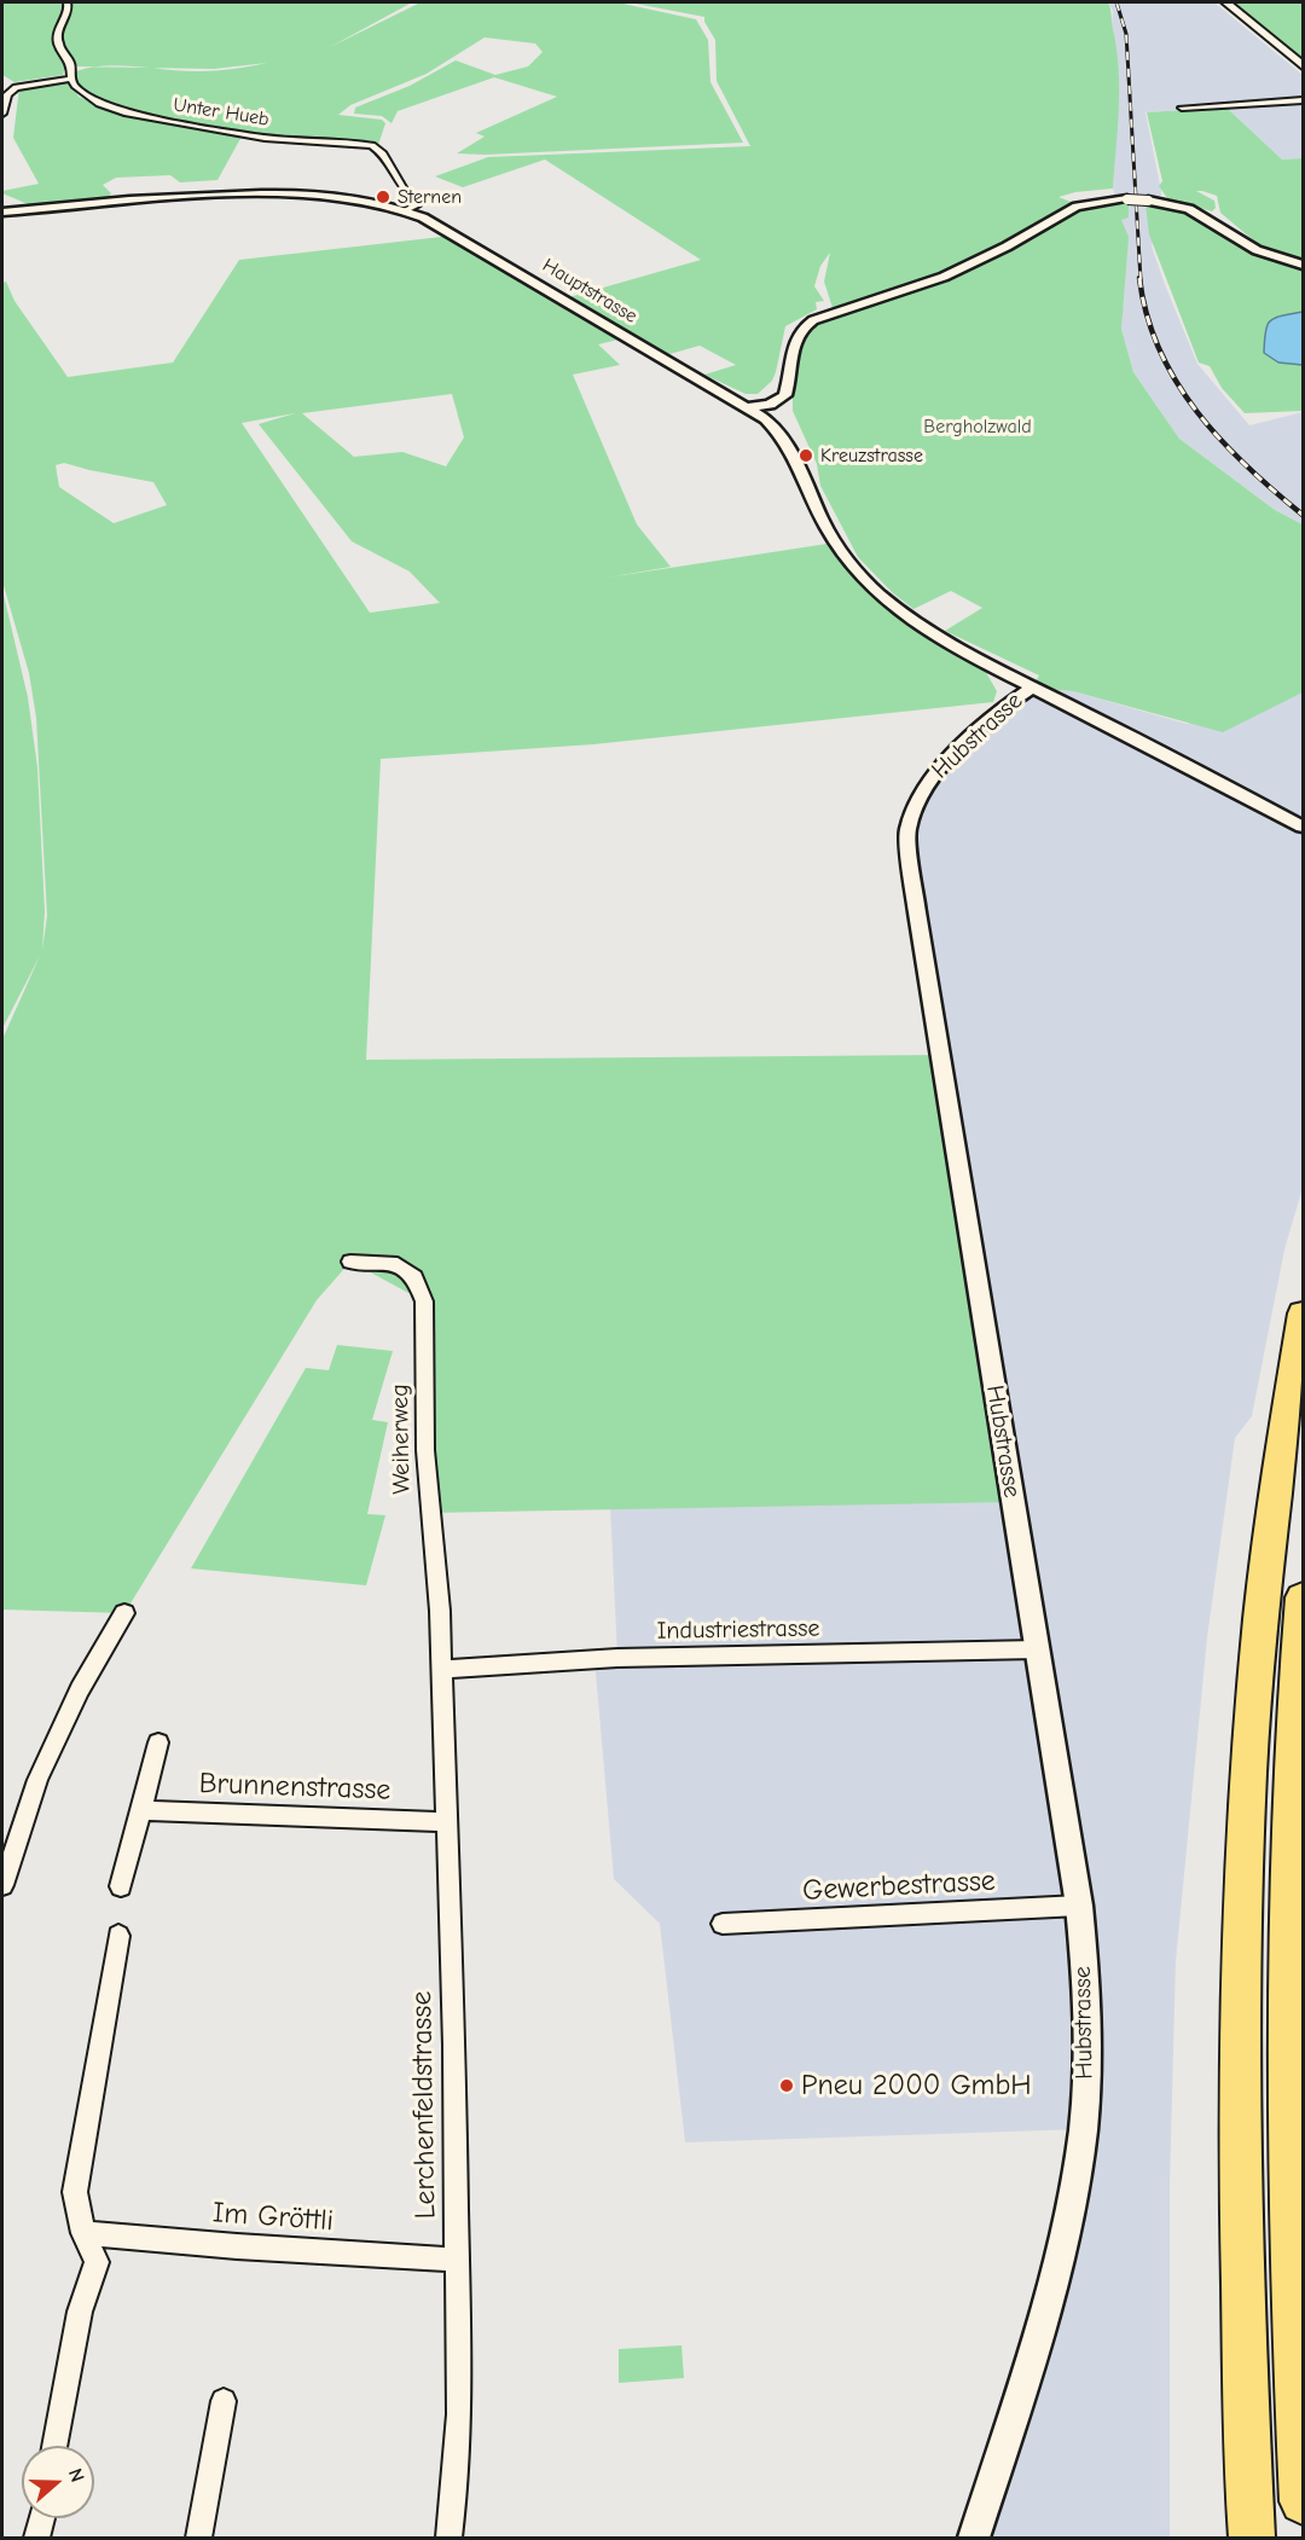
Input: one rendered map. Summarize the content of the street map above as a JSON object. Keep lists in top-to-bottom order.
{
  "streets": {
    "street": [
      "Unter Hueb",
      "Hauptstrasse",
      "Hubstrasse",
      "Weiherweg",
      "Industriestrasse",
      "Brunnenstrasse",
      "Gewerbestrasse",
      "Lerchenfeldstrasse",
      "Im Gröttli"
    ]
  },
  "crossings": [
    ["Unter Hueb", "Hauptstrasse"],
    ["Hauptstrasse", "Hubstrasse"],
    ["Hubstrasse", "Industriestrasse"],
    ["Hubstrasse", "Gewerbestrasse"],
    ["Weiherweg", "Industriestrasse"],
    ["Weiherweg", "Lerchenfeldstrasse"],
    ["Industriestrasse", "Lerchenfeldstrasse"],
    ["Brunnenstrasse", "Lerchenfeldstrasse"],
    ["Lerchenfeldstrasse", "Im Gröttli"]
  ],
  "parks": ["Bergholzwald"],
  "places": ["Sternen", "Kreuzstrasse", "Pneu 2000 GmbH"],
  "north": "right"
}
